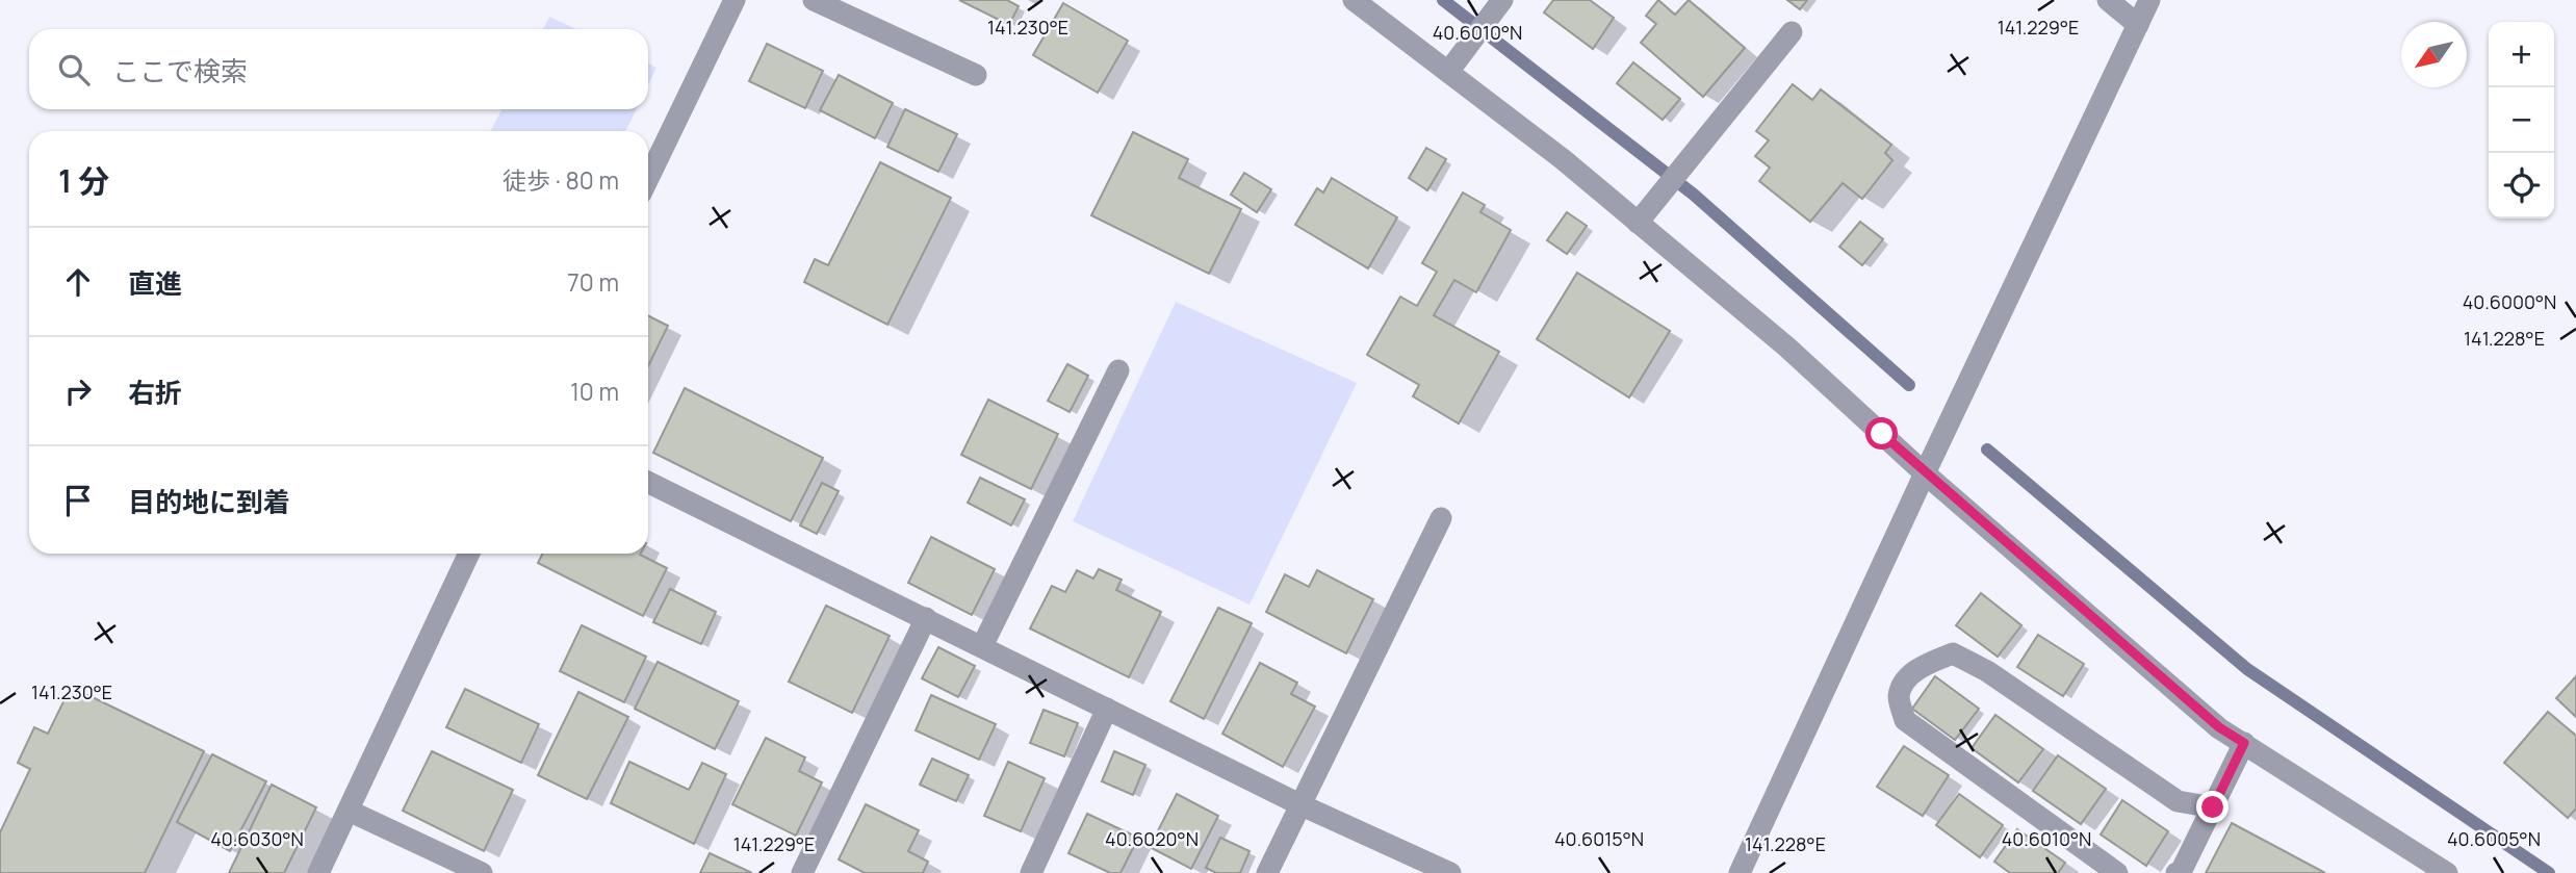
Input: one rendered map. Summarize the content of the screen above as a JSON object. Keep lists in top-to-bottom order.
{
  "north": "bottom left",
  "page": {
    "map_buttons": ["+", "−"],
    "search": "ここで検索",
    "heading": ["1 分", "徒歩 · 80 m"],
    "list": [
      ["直進", "70 m"],
      ["右折", "10 m"],
      "目的地に到着"
    ]
  },
  "coordinates": [
    "141.230°E",
    "141.229°E",
    "40.6010°N",
    "40.6000°N",
    "141.228°E",
    "40.6030°N",
    "40.6020°N",
    "40.6015°N",
    "40.6005°N"
  ]
}
